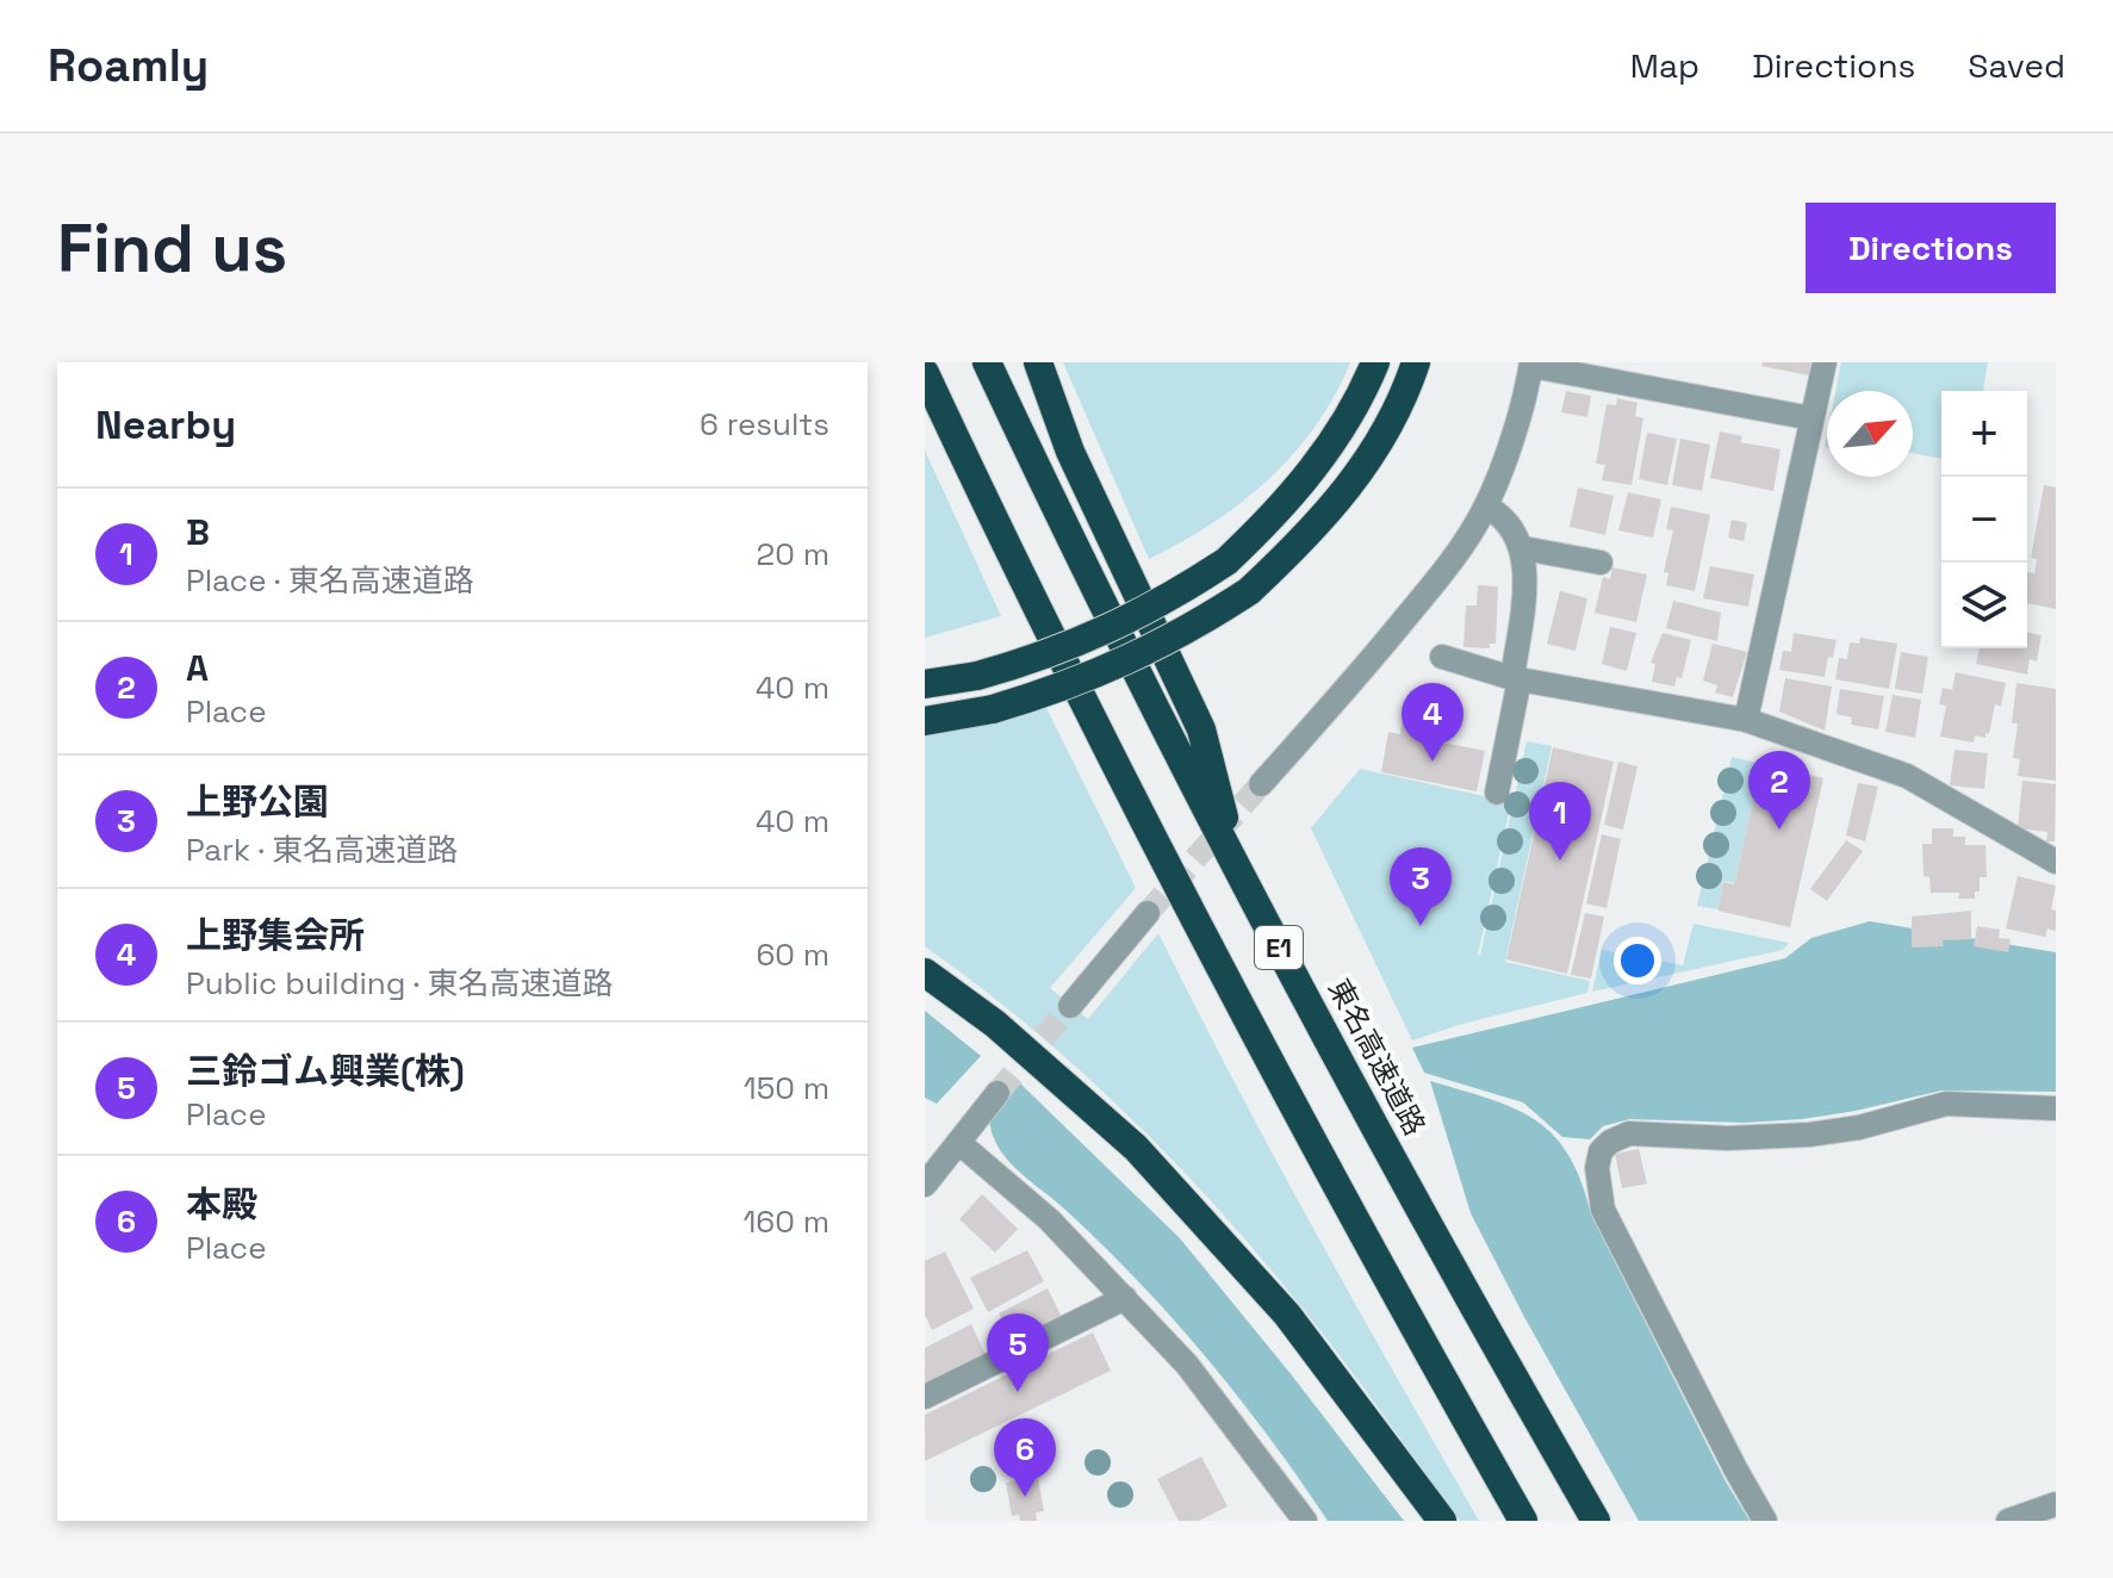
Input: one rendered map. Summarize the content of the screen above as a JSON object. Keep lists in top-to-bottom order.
{
  "streets": {
    "highway": ["E1", "東名高速道路"]
  },
  "north": "top right",
  "page": {
    "header": "Roamly",
    "nav": ["Map", "Directions", "Saved"],
    "buttons": "Directions",
    "title": "Find us",
    "heading": ["Nearby", "6 results"],
    "map_buttons": ["+", "−"],
    "list": [
      {
        "mark": "1",
        "name": "B",
        "note": "Place · 東名高速道路",
        "value": "20 m"
      },
      {
        "mark": "2",
        "name": "A",
        "note": "Place",
        "value": "40 m"
      },
      {
        "mark": "3",
        "name": "上野公園",
        "note": "Park · 東名高速道路",
        "value": "40 m"
      },
      {
        "mark": "4",
        "name": "上野集会所",
        "note": "Public building · 東名高速道路",
        "value": "60 m"
      },
      {
        "mark": "5",
        "name": "三鈴ゴム興業(株)",
        "note": "Place",
        "value": "150 m"
      },
      {
        "mark": "6",
        "name": "本殿",
        "note": "Place",
        "value": "160 m"
      }
    ],
    "pins": [
      "4",
      "2",
      "1",
      "3",
      "5",
      "6"
    ]
  }
}
